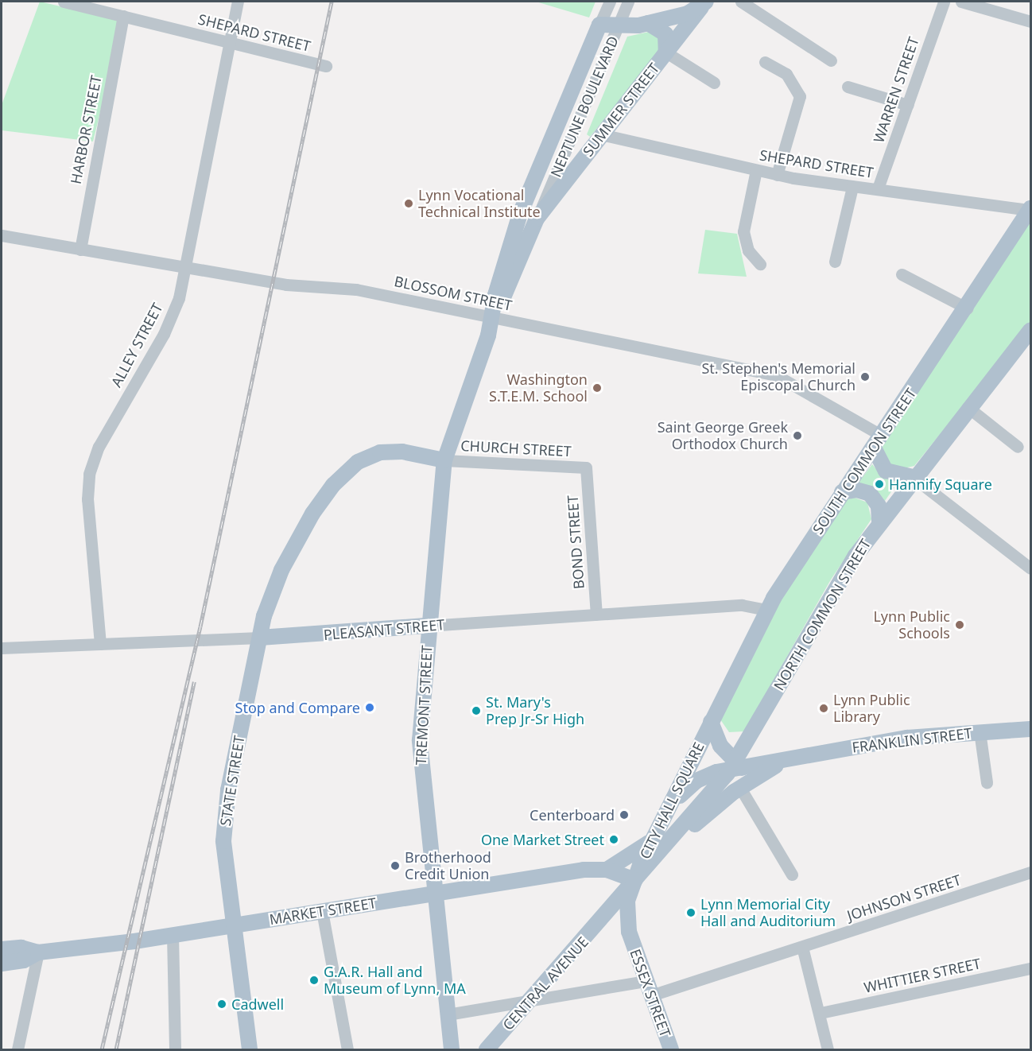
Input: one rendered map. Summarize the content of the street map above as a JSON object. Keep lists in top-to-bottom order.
{
  "streets": {
    "main road": [
      "NEPTUNE BOULEVARD",
      "SUMMER STREET",
      "SOUTH COMMON STREET",
      "NORTH COMMON STREET",
      "PLEASANT STREET",
      "TREMONT STREET",
      "FRANKLIN STREET",
      "STATE STREET",
      "CITY HALL SQUARE",
      "MARKET STREET",
      "CENTRAL AVENUE",
      "ESSEX STREET"
    ],
    "street": [
      "SHEPARD STREET",
      "WARREN STREET",
      "HARBOR STREET",
      "BLOSSOM STREET",
      "ALLEY STREET",
      "CHURCH STREET",
      "BOND STREET",
      "JOHNSON STREET",
      "WHITTIER STREET"
    ]
  },
  "crossings": [
    ["SHEPARD STREET", "WARREN STREET"],
    ["SHEPARD STREET", "SUMMER STREET"],
    ["SHEPARD STREET", "HARBOR STREET"],
    ["SHEPARD STREET", "ALLEY STREET"],
    ["SHEPARD STREET", "SOUTH COMMON STREET"],
    ["NEPTUNE BOULEVARD", "SUMMER STREET"],
    ["NEPTUNE BOULEVARD", "BLOSSOM STREET"],
    ["NEPTUNE BOULEVARD", "CHURCH STREET"],
    ["NEPTUNE BOULEVARD", "TREMONT STREET"],
    ["NEPTUNE BOULEVARD", "STATE STREET"],
    ["HARBOR STREET", "BLOSSOM STREET"],
    ["BLOSSOM STREET", "ALLEY STREET"],
    ["BLOSSOM STREET", "SOUTH COMMON STREET"],
    ["ALLEY STREET", "PLEASANT STREET"],
    ["CHURCH STREET", "BOND STREET"],
    ["CHURCH STREET", "TREMONT STREET"],
    ["CHURCH STREET", "STATE STREET"],
    ["SOUTH COMMON STREET", "PLEASANT STREET"],
    ["SOUTH COMMON STREET", "CITY HALL SQUARE"],
    ["BOND STREET", "PLEASANT STREET"],
    ["NORTH COMMON STREET", "FRANKLIN STREET"],
    ["NORTH COMMON STREET", "CITY HALL SQUARE"],
    ["PLEASANT STREET", "TREMONT STREET"],
    ["PLEASANT STREET", "STATE STREET"],
    ["TREMONT STREET", "STATE STREET"],
    ["TREMONT STREET", "JOHNSON STREET"],
    ["TREMONT STREET", "MARKET STREET"],
    ["FRANKLIN STREET", "CITY HALL SQUARE"],
    ["STATE STREET", "MARKET STREET"],
    ["CITY HALL SQUARE", "MARKET STREET"],
    ["CITY HALL SQUARE", "CENTRAL AVENUE"],
    ["CITY HALL SQUARE", "ESSEX STREET"],
    ["JOHNSON STREET", "CENTRAL AVENUE"],
    ["JOHNSON STREET", "ESSEX STREET"]
  ],
  "places": [
    "Lynn Vocational Technical Institute",
    "St. Stephen's Memorial Episcopal Church",
    "Washington S.T.E.M. School",
    "Saint George Greek Orthodox Church",
    "Hannify Square",
    "Lynn Public Schools",
    "Stop and Compare",
    "Lynn Public Library",
    "St. Mary's Prep Jr-Sr High",
    "Centerboard",
    "One Market Street",
    "Brotherhood Credit Union",
    "Lynn Memorial City Hall and Auditorium",
    "G.A.R. Hall and Museum of Lynn, MA",
    "Cadwell"
  ]
}
